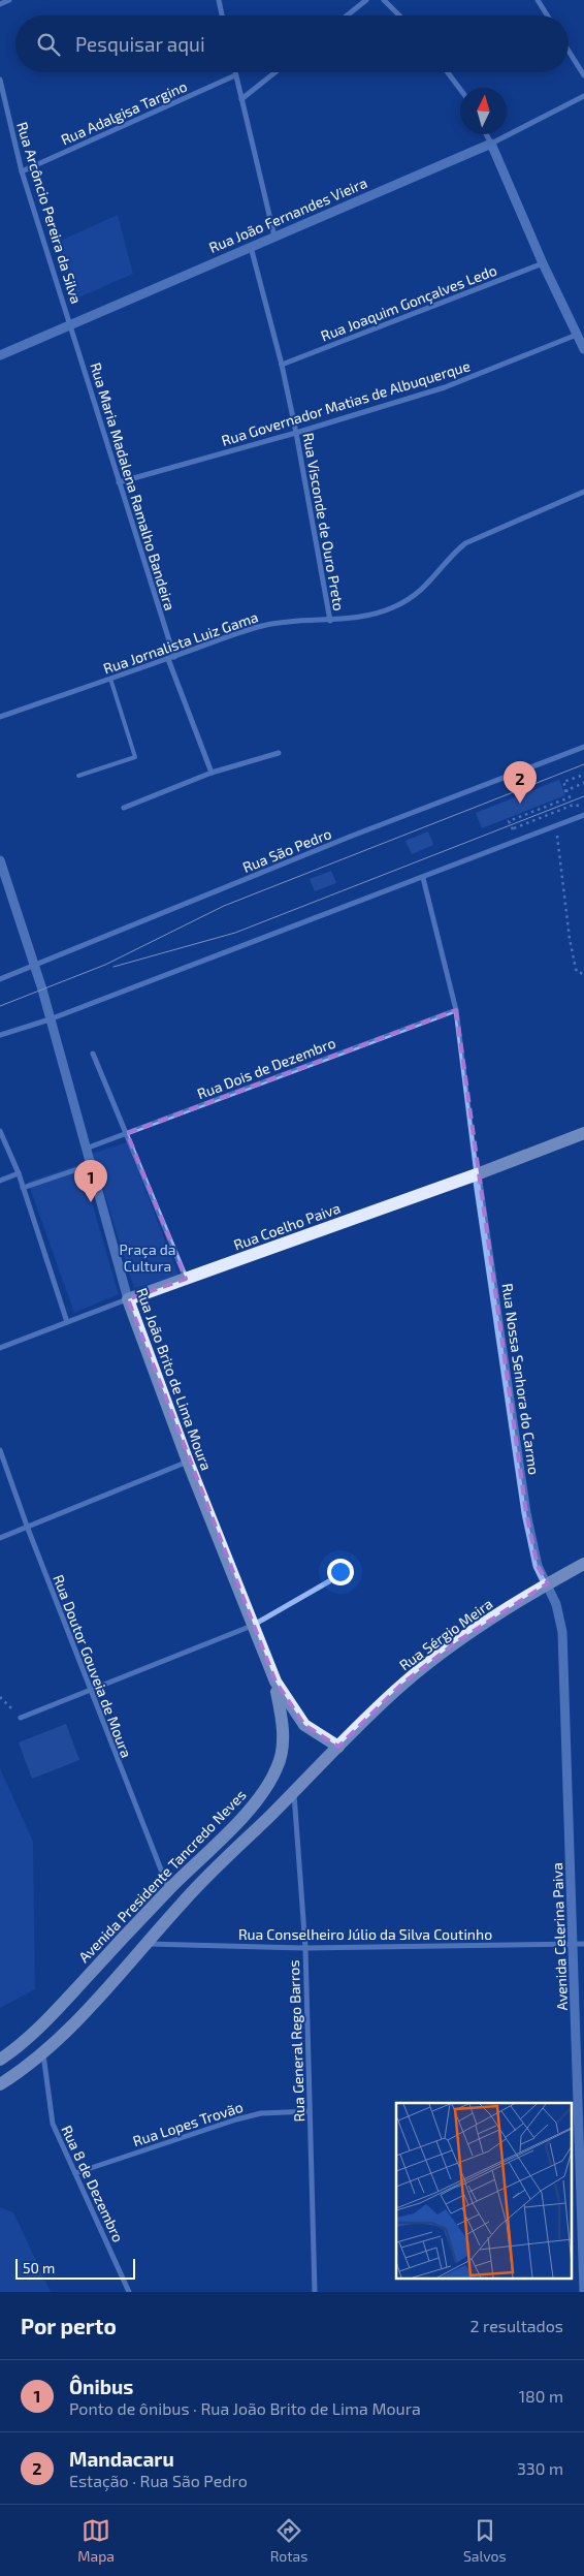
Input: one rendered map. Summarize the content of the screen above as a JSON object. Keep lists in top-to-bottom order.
{
  "streets": {
    "main road": [
      "Rua Coelho Paiva",
      "Rua João Brito de Lima Moura",
      "Rua Sérgio Meira",
      "Avenida Presidente Tancredo Neves"
    ],
    "street": [
      "Rua Adalgisa Targino",
      "Rua Arcôncio Pereira da Silva",
      "Rua João Fernandes Vieira",
      "Rua Joaquim Gonçalves Ledo",
      "Rua Governador Matias de Albuquerque",
      "Rua Maria Madalena Ramalho Bandeira",
      "Rua Visconde de Ouro Preto",
      "Rua Jornalista Luiz Gama",
      "Rua São Pedro",
      "Rua Dois de Dezembro",
      "Rua Nossa Senhora do Carmo",
      "Rua Doutor Gouveia de Moura",
      "Rua Conselheiro Júlio da Silva Coutinho",
      "Avenida Celerina Paiva",
      "Rua General Rego Barros",
      "Rua Lopes Trovão",
      "Rua 8 de Dezembro"
    ]
  },
  "crossings": [
    ["Rua Adalgisa Targino", "Rua Arcôncio Pereira da Silva"],
    ["Rua Arcôncio Pereira da Silva", "Rua João Fernandes Vieira"],
    ["Rua Arcôncio Pereira da Silva", "Rua Maria Madalena Ramalho Bandeira"],
    ["Rua João Fernandes Vieira", "Rua Maria Madalena Ramalho Bandeira"],
    ["Rua João Fernandes Vieira", "Rua Visconde de Ouro Preto"],
    ["Rua Joaquim Gonçalves Ledo", "Rua Visconde de Ouro Preto"],
    ["Rua Governador Matias de Albuquerque", "Rua Maria Madalena Ramalho Bandeira"],
    ["Rua Governador Matias de Albuquerque", "Rua Visconde de Ouro Preto"],
    ["Rua Maria Madalena Ramalho Bandeira", "Rua Jornalista Luiz Gama"],
    ["Rua Visconde de Ouro Preto", "Rua Jornalista Luiz Gama"],
    ["Rua São Pedro", "Rua João Brito de Lima Moura"],
    ["Rua Dois de Dezembro", "Rua João Brito de Lima Moura"],
    ["Rua Coelho Paiva", "Rua João Brito de Lima Moura"],
    ["Rua Coelho Paiva", "Rua Nossa Senhora do Carmo"],
    ["Rua João Brito de Lima Moura", "Avenida Presidente Tancredo Neves"],
    ["Rua Nossa Senhora do Carmo", "Rua Sérgio Meira"],
    ["Rua Nossa Senhora do Carmo", "Avenida Celerina Paiva"],
    ["Rua Sérgio Meira", "Avenida Celerina Paiva"],
    ["Rua Doutor Gouveia de Moura", "Avenida Presidente Tancredo Neves"],
    ["Rua Conselheiro Júlio da Silva Coutinho", "Avenida Celerina Paiva"],
    ["Rua Conselheiro Júlio da Silva Coutinho", "Rua General Rego Barros"],
    ["Rua General Rego Barros", "Rua Lopes Trovão"],
    ["Rua Lopes Trovão", "Rua 8 de Dezembro"]
  ],
  "parks": ["Praça da Cultura"],
  "scale_bar": "50 m",
  "north": "top",
  "page": {
    "search": "Pesquisar aqui",
    "pins": ["2", "1"],
    "scale": "50 m",
    "heading": ["Por perto", "2 resultados"],
    "list": [
      {
        "mark": "1",
        "name": "Ônibus",
        "note": "Ponto de ônibus · Rua João Brito de Lima Moura",
        "value": "180 m"
      },
      {
        "mark": "2",
        "name": "Mandacaru",
        "note": "Estação · Rua São Pedro",
        "value": "330 m"
      }
    ],
    "nav": ["Mapa", "Rotas", "Salvos"]
  }
}
